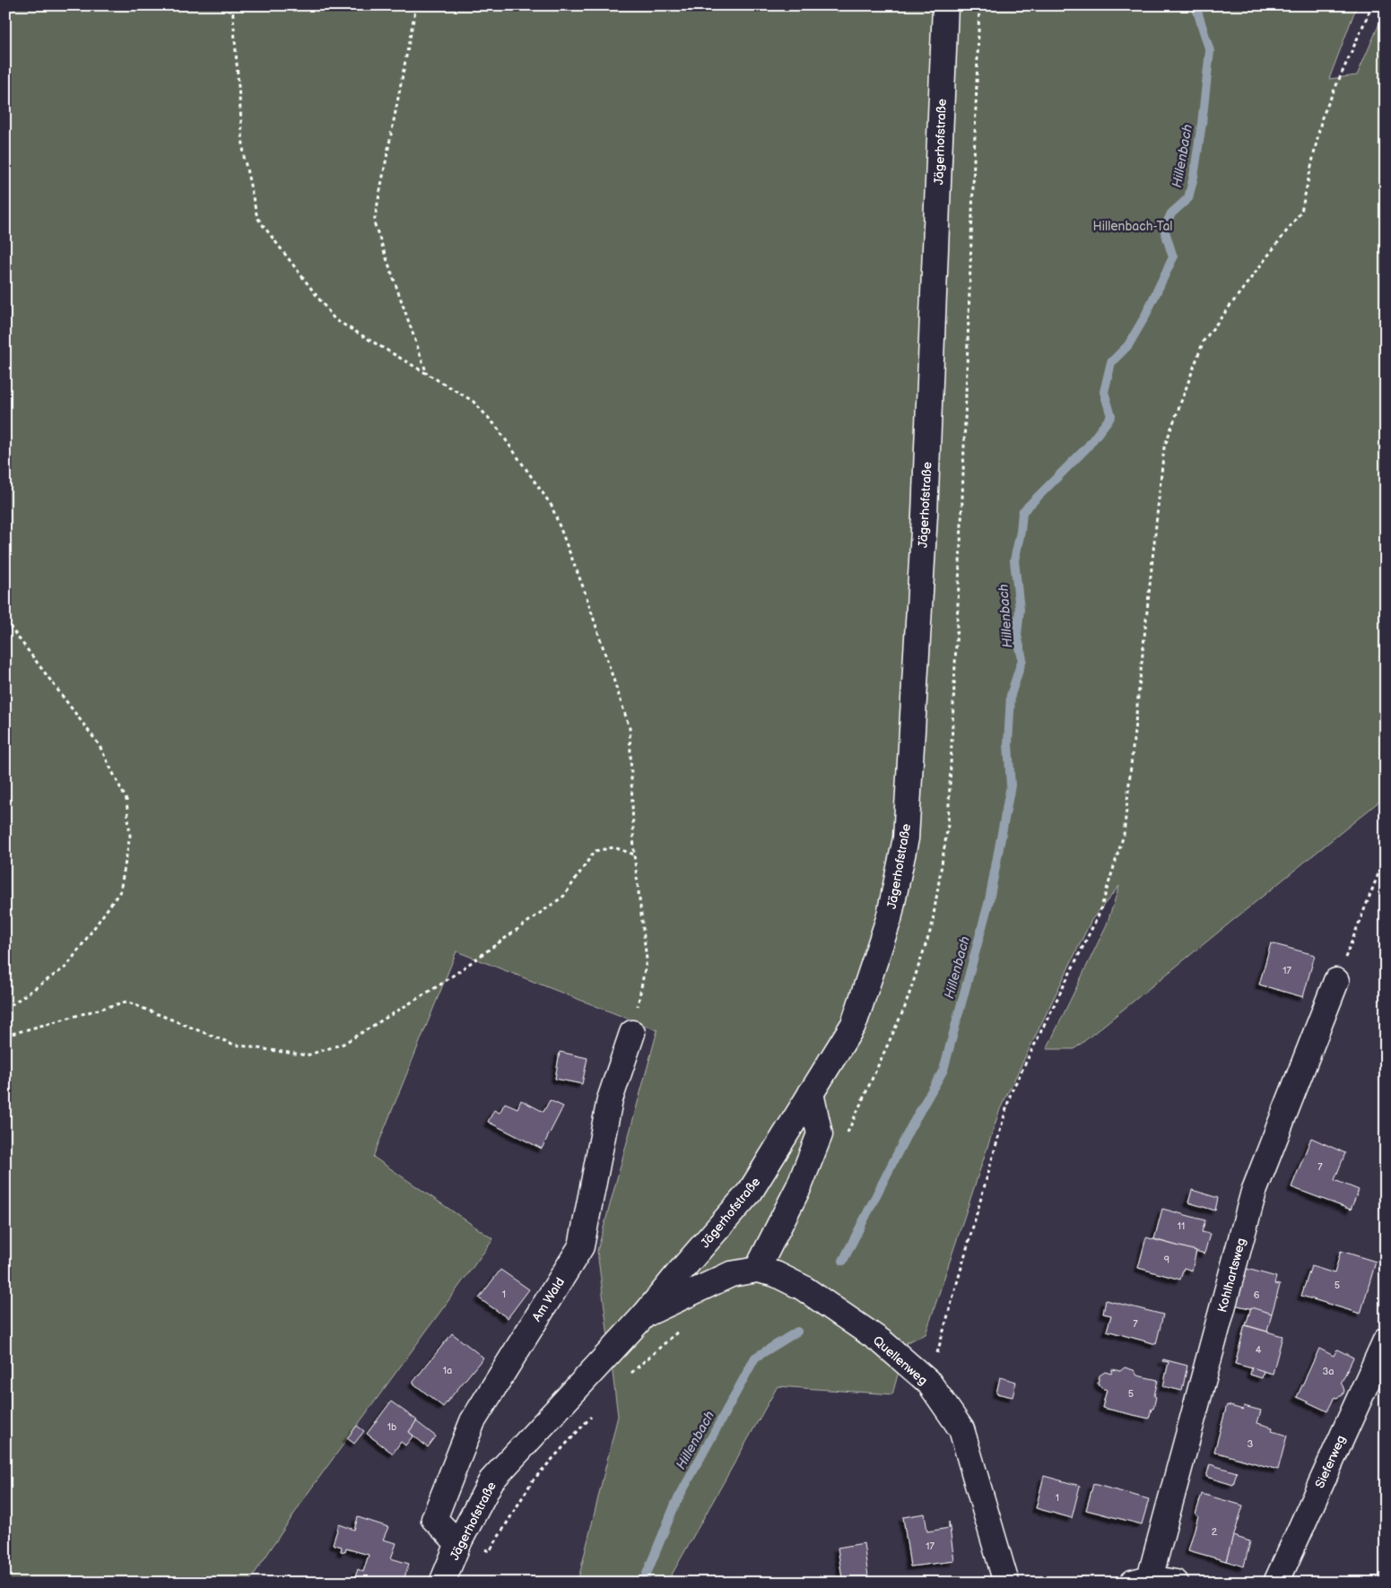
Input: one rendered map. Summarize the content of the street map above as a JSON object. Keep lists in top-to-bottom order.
{
  "streets": {
    "street": [
      "Jägerhofstraße",
      "Kohlhartsweg",
      "Am Wald",
      "Quellenweg",
      "Sieferweg"
    ]
  },
  "crossings": [
    ["Jägerhofstraße", "Am Wald"],
    ["Jägerhofstraße", "Quellenweg"]
  ],
  "water": ["Hillenbach"],
  "parks": ["Hillenbach-Tal"],
  "house_numbers": [
    "17",
    "7",
    "11",
    "9",
    "5",
    "1",
    "6",
    "7",
    "4",
    "1a",
    "3a",
    "5",
    "1b",
    "3",
    "1",
    "2",
    "17"
  ]
}
